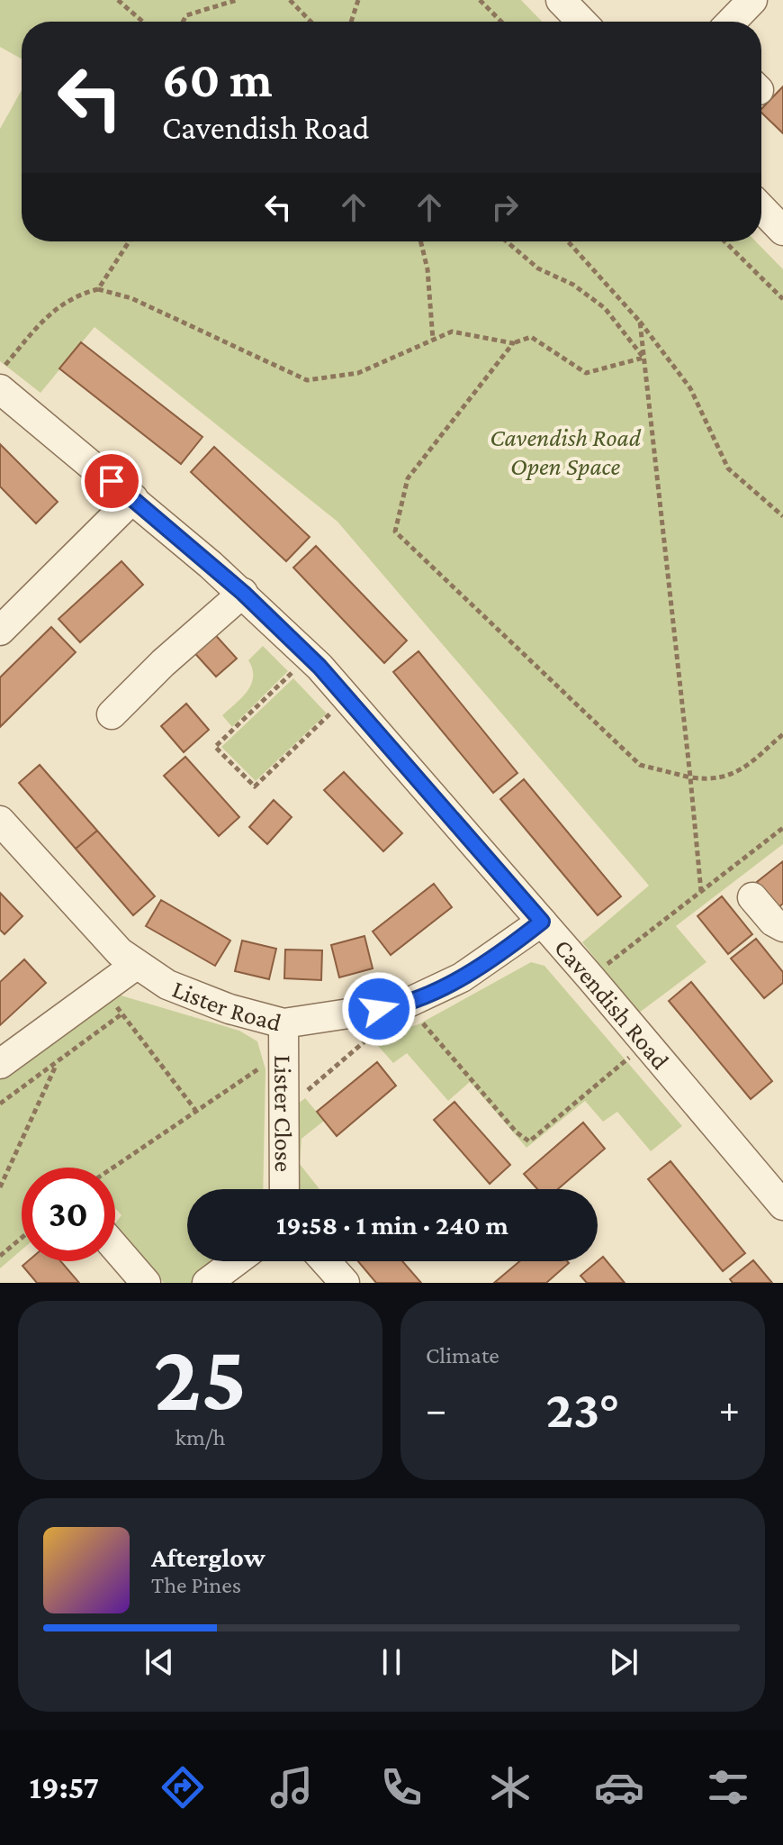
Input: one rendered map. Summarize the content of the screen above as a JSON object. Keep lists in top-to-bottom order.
{
  "streets": {
    "street": ["Lister Road", "Cavendish Road", "Lister Close"]
  },
  "crossings": [
    ["Lister Road", "Cavendish Road"],
    ["Lister Road", "Lister Close"]
  ],
  "parks": ["Cavendish Road Open Space"],
  "page": {
    "turn": ["60 m", "Cavendish Road"],
    "limit": "30",
    "trip": "19:58 · 1 min · 240 m",
    "tile": [
      ["25", "km/h"],
      "Climate"
    ],
    "heat": ["−", "23°", "+"],
    "song": ["Afterglow", "The Pines"],
    "tabs": "19:57"
  }
}
